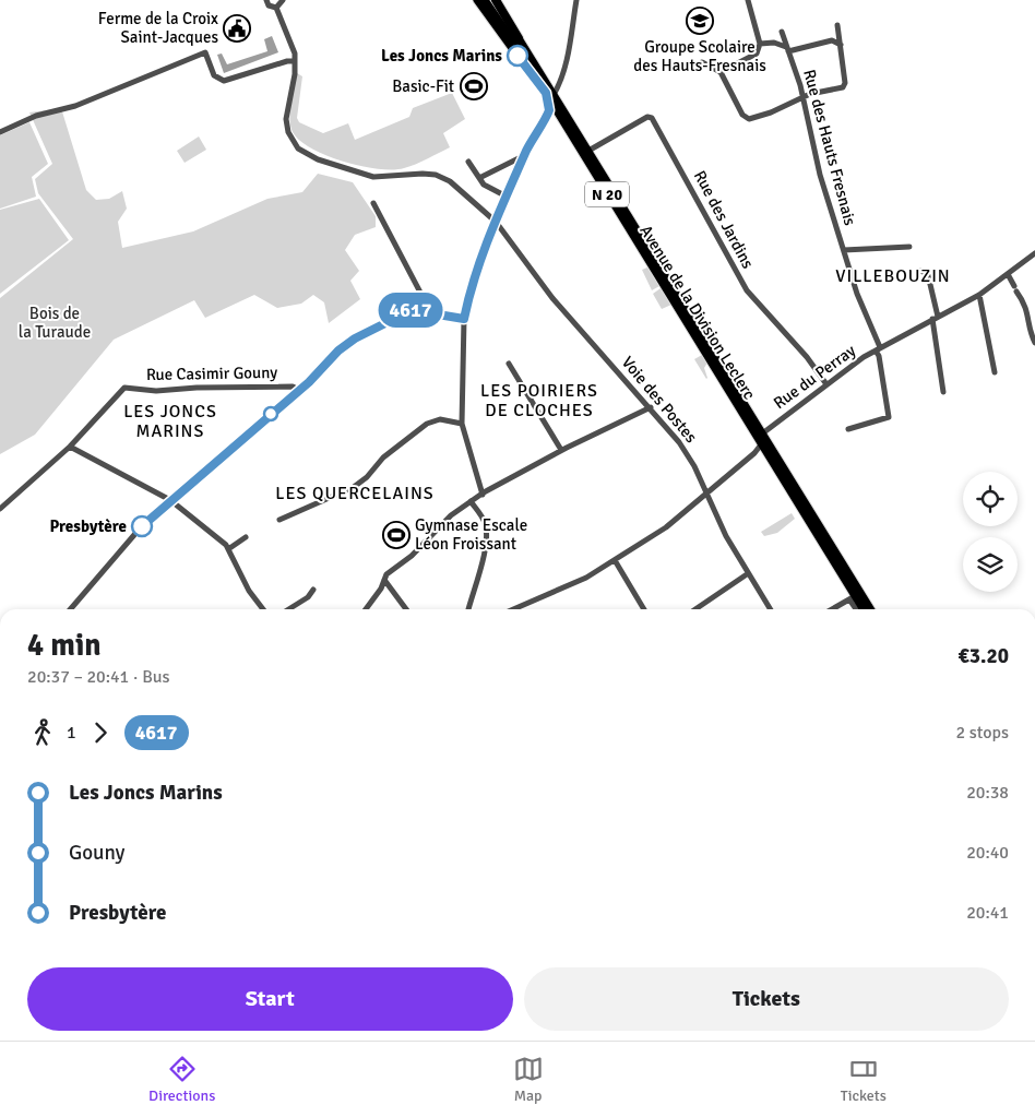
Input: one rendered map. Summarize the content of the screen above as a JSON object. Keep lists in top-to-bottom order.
{
  "streets": {
    "highway": ["N 20", "Avenue de la Division Leclerc"],
    "street": [
      "Rue des Hauts Fresnais",
      "Rue des Jardins",
      "Rue Casimir Gouny",
      "Rue du Perray",
      "Voie des Postes"
    ]
  },
  "crossings": [
    ["Rue des Hauts Fresnais", "Rue du Perray"],
    ["Rue des Jardins", "Avenue de la Division Leclerc"],
    ["Rue des Jardins", "Rue du Perray"],
    ["Avenue de la Division Leclerc", "Rue du Perray"]
  ],
  "districts": [
    "VILLEBOUZIN",
    "LES POIRIERS DE CLOCHES",
    "LES JONCS MARINS",
    "LES QUERCELAINS"
  ],
  "parks": ["Bois de la Turaude"],
  "places": {
    "school or university": ["Groupe Scolaire des Hauts-Fresnais"],
    "public building": ["Ferme de la Croix Saint-Jacques"],
    "other": ["Les Joncs Marins", "Presbytère"],
    "sports": ["Basic-Fit", "Gymnase Escale Léon Froissant"]
  },
  "lines": ["bus line 4617"],
  "page": {
    "on_map": "4617",
    "heading": ["4 min", "20:37 – 20:41 · Bus", "€3.20"],
    "legs": ["1", "4617", "2 stops"],
    "list": [
      {
        "name": "Les Joncs Marins",
        "value": "20:38"
      },
      {
        "name": "Gouny",
        "value": "20:40"
      },
      {
        "name": "Presbytère",
        "value": "20:41"
      }
    ],
    "buttons": ["Start", "Tickets"],
    "tabs": ["Directions", "Map", "Tickets"]
  }
}
